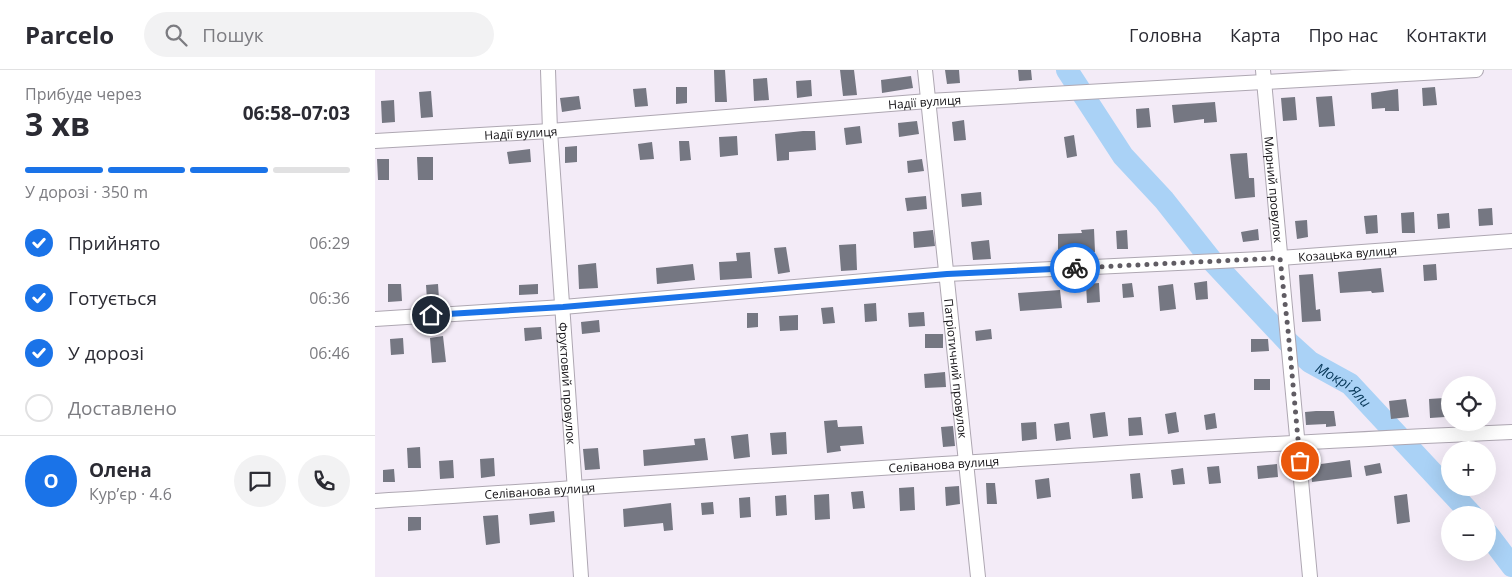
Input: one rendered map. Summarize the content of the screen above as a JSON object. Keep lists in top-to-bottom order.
{
  "streets": {
    "street": [
      "Надії вулиця",
      "Мирний провулок",
      "Козацька вулиця",
      "Патріотичний провулок",
      "Фруктовий провулок",
      "Селіванова вулиця"
    ]
  },
  "crossings": [
    ["Надії вулиця", "Мирний провулок"],
    ["Надії вулиця", "Патріотичний провулок"],
    ["Надії вулиця", "Фруктовий провулок"],
    ["Мирний провулок", "Козацька вулиця"],
    ["Мирний провулок", "Селіванова вулиця"],
    ["Козацька вулиця", "Патріотичний провулок"],
    ["Козацька вулиця", "Фруктовий провулок"],
    ["Патріотичний провулок", "Селіванова вулиця"],
    ["Фруктовий провулок", "Селіванова вулиця"]
  ],
  "water": ["Мокрі Яли"],
  "page": {
    "header": "Parcelo",
    "search": "Пошук",
    "nav": [
      "Головна",
      "Карта",
      "Про нас",
      "Контакти"
    ],
    "heading": ["3 хв", "Прибуде через", "06:58–07:03"],
    "panel": ["Олена", "Кур’єр · 4.6"],
    "bar": "У дорозі · 350 m",
    "list": [
      ["Прийнято", "06:29"],
      ["Готується", "06:36"],
      ["У дорозі", "06:46"],
      "Доставлено"
    ],
    "map_buttons": ["+", "−"],
    "round": "О"
  }
}
